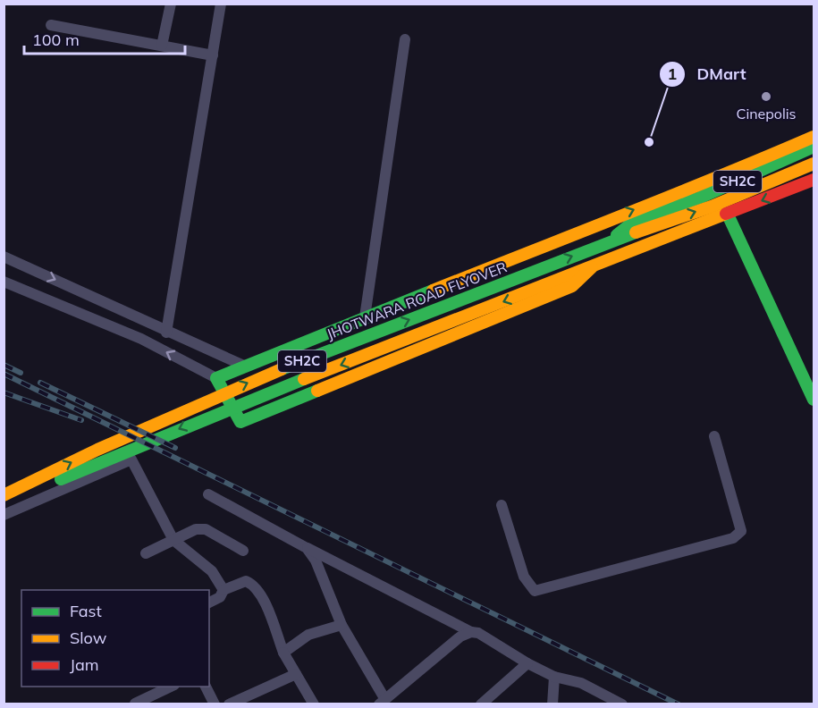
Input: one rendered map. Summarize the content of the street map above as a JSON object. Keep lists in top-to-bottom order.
{
  "streets": {
    "main road": ["SH2C", "JHOTWARA ROAD FLYOVER"]
  },
  "places": ["Cinepolis", "DMart"],
  "legend": ["Fast", "Slow", "Jam"],
  "scale_bar": "100 m"
}
